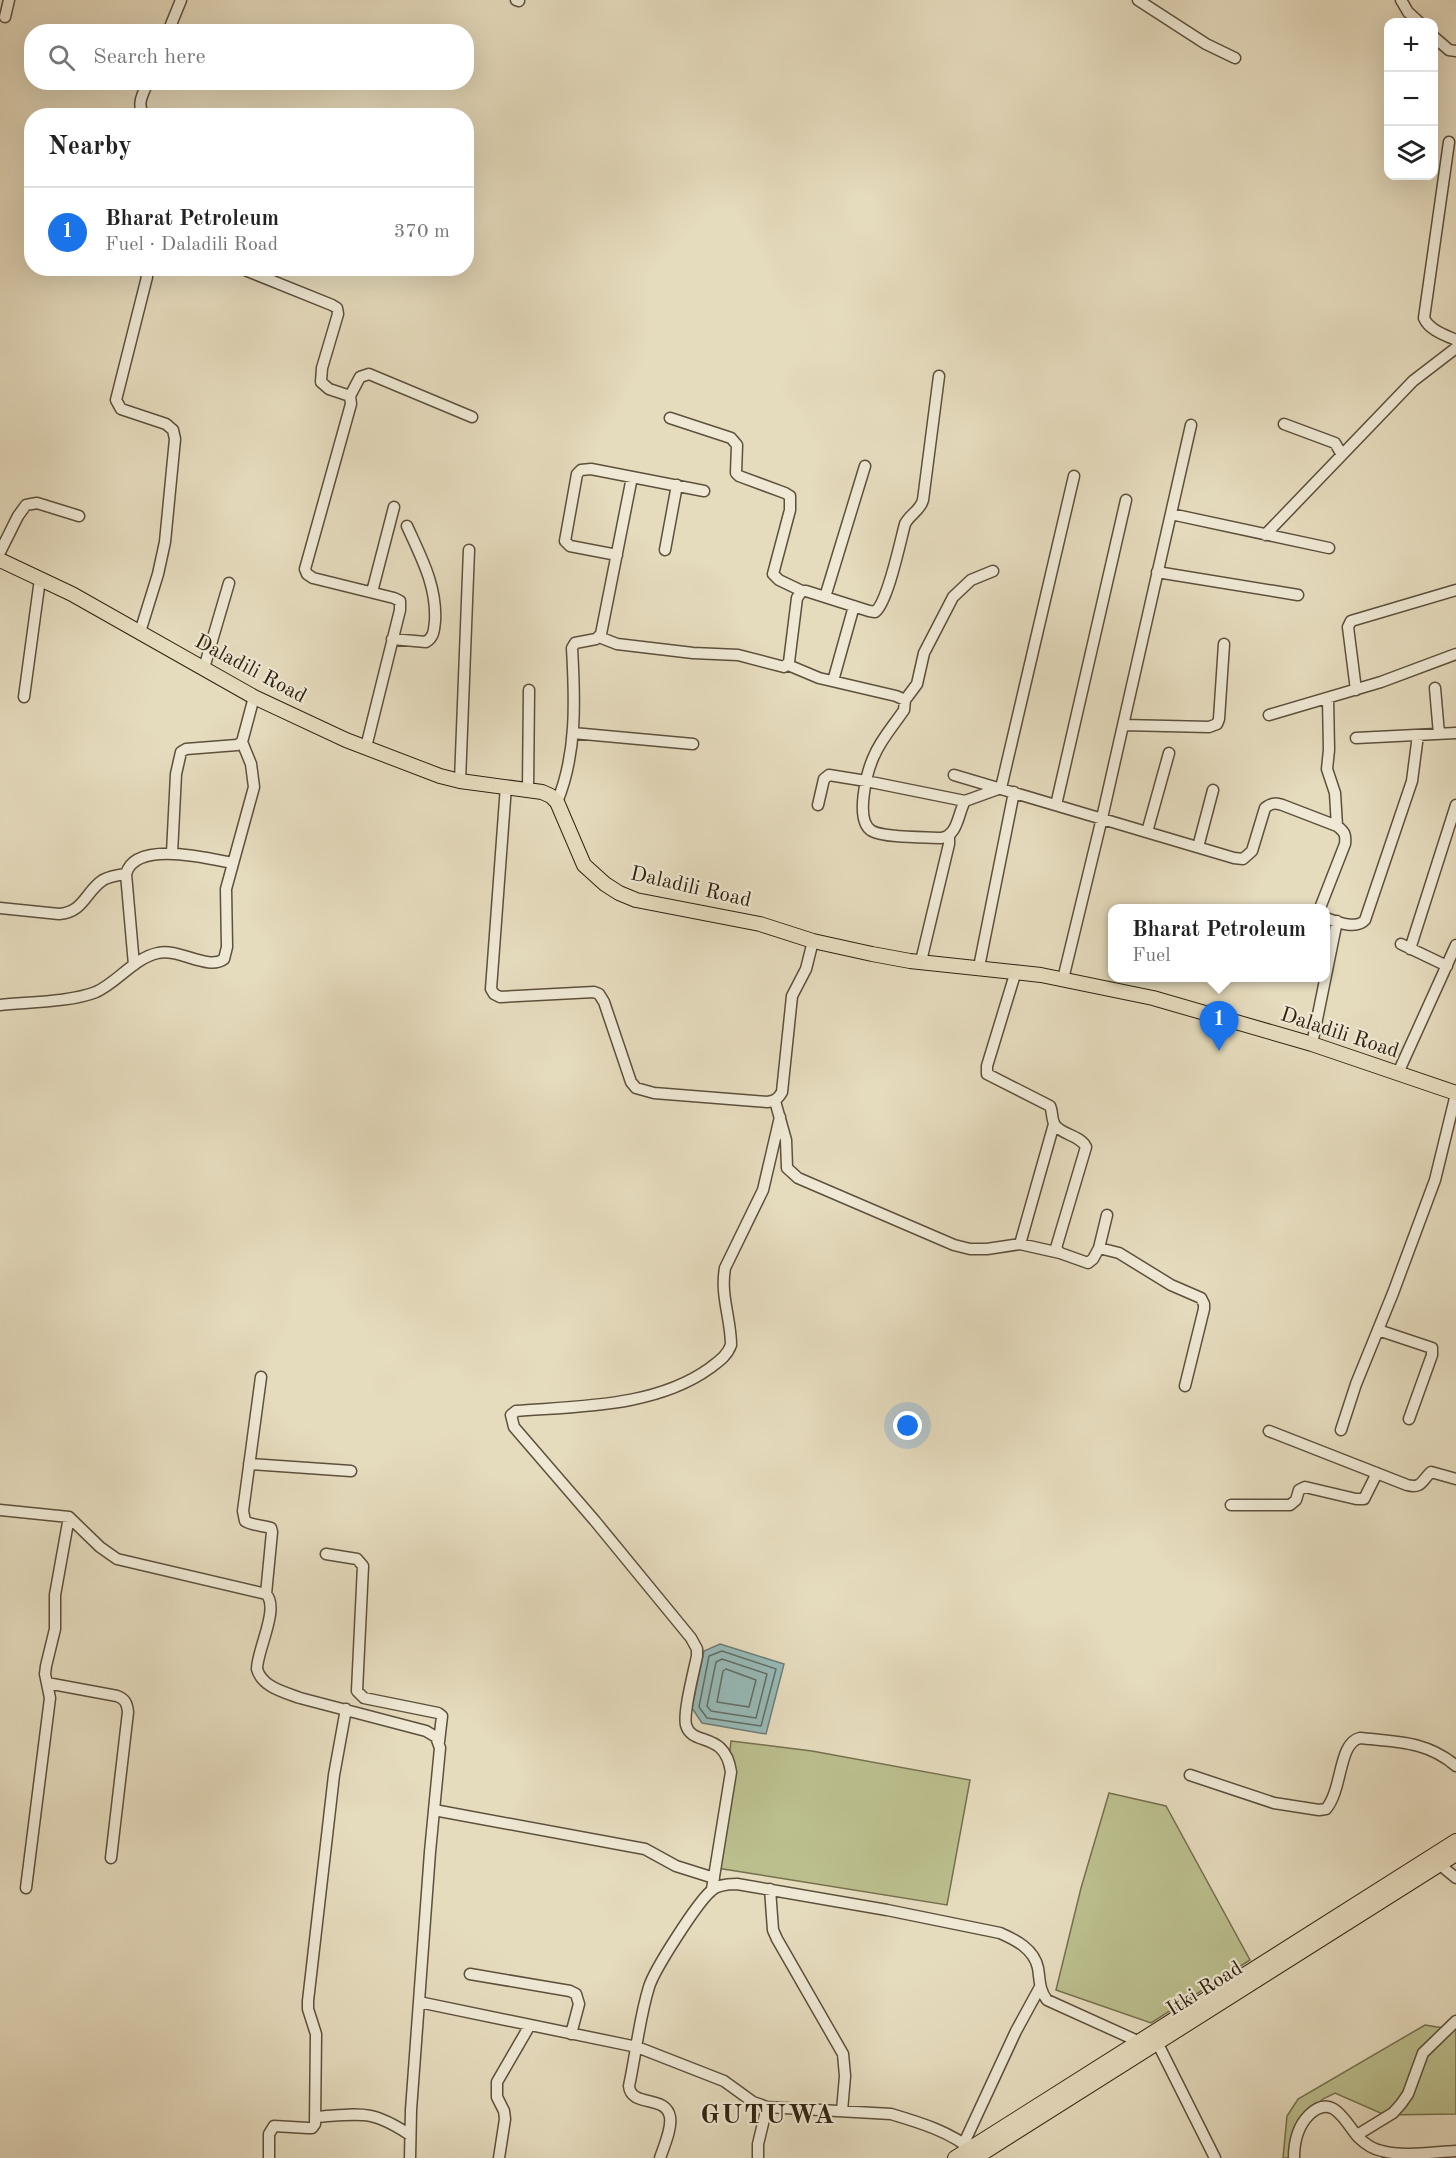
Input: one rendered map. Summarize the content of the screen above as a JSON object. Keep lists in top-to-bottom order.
{
  "streets": {
    "main road": ["Daladili Road", "Itki Road"]
  },
  "districts": ["GUTUWA"],
  "page": {
    "map_buttons": ["+", "−"],
    "search": "Search here",
    "heading": "Nearby",
    "list": [
      {
        "mark": "1",
        "name": "Bharat Petroleum",
        "note": "Fuel · Daladili Road",
        "value": "370 m"
      }
    ],
    "popup": ["Bharat Petroleum", "Fuel"],
    "pins": "1"
  }
}
